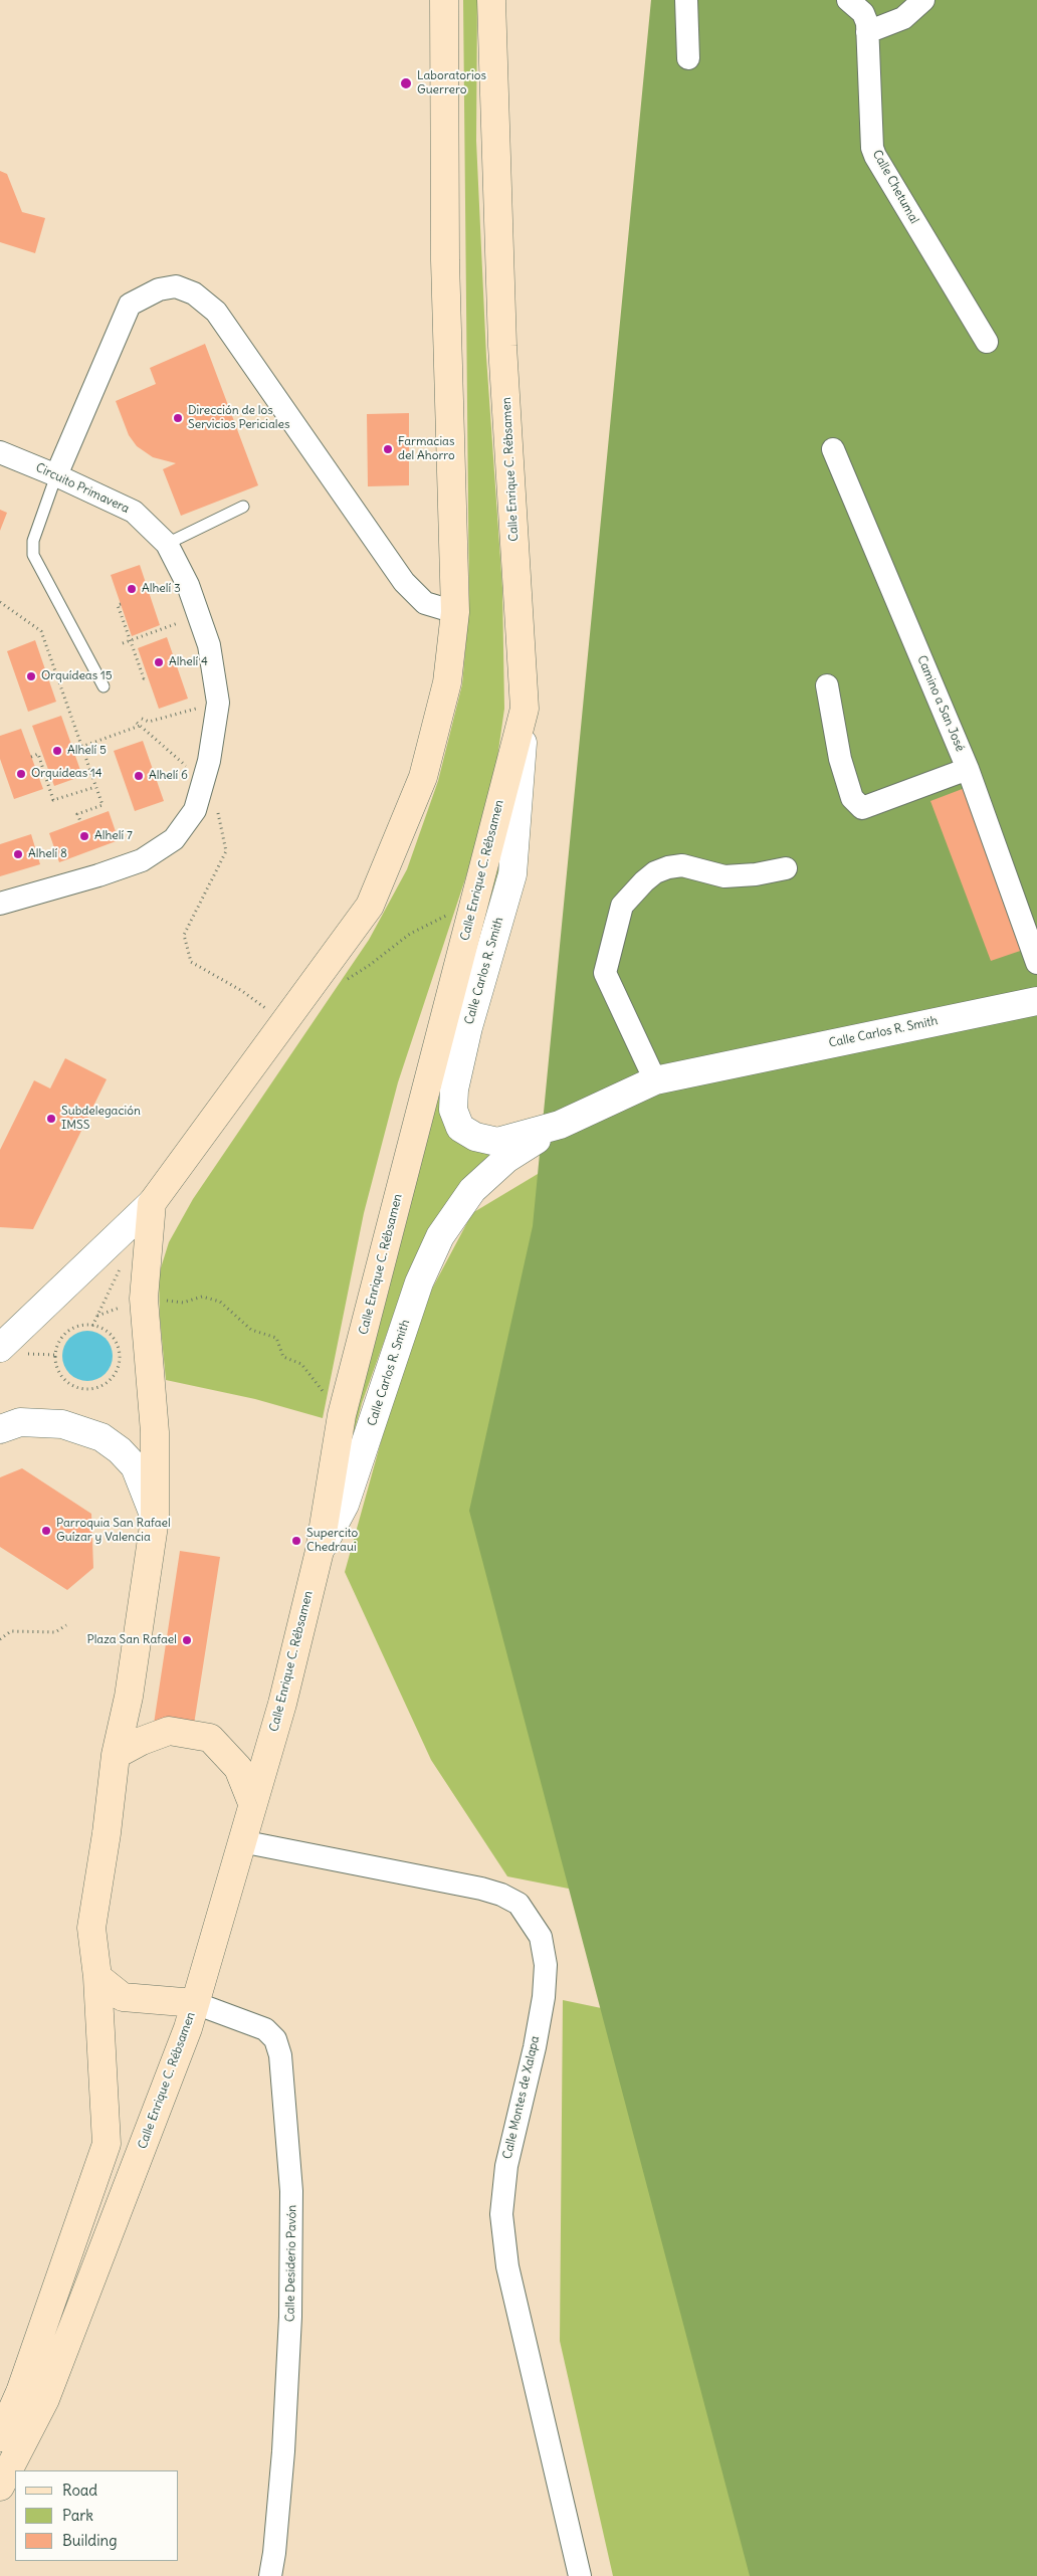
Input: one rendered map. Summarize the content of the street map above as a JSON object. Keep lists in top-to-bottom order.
{
  "streets": {
    "main road": ["Calle Enrique C. Rébsamen"],
    "street": [
      "Calle Chetumal",
      "Circuito Primavera",
      "Camino a San José",
      "Calle Carlos R. Smith",
      "Calle Montes de Xalapa",
      "Calle Desiderio Pavón"
    ]
  },
  "crossings": [
    ["Calle Enrique C. Rébsamen", "Calle Carlos R. Smith"],
    ["Calle Enrique C. Rébsamen", "Calle Montes de Xalapa"],
    ["Calle Enrique C. Rébsamen", "Calle Desiderio Pavón"]
  ],
  "places": [
    "Laboratorios Guerrero",
    "Dirección de los Servicios Periciales",
    "Farmacias del Ahorro",
    "Alhelí 3",
    "Alhelí 4",
    "Orquídeas 15",
    "Alhelí 5",
    "Orquídeas 14",
    "Alhelí 6",
    "Alhelí 7",
    "Alhelí 8",
    "Subdelegación IMSS",
    "Parroquia San Rafael Guízar y Valencia",
    "Supercito Chedraui",
    "Plaza San Rafael"
  ],
  "legend": ["Road", "Park", "Building"]
}
